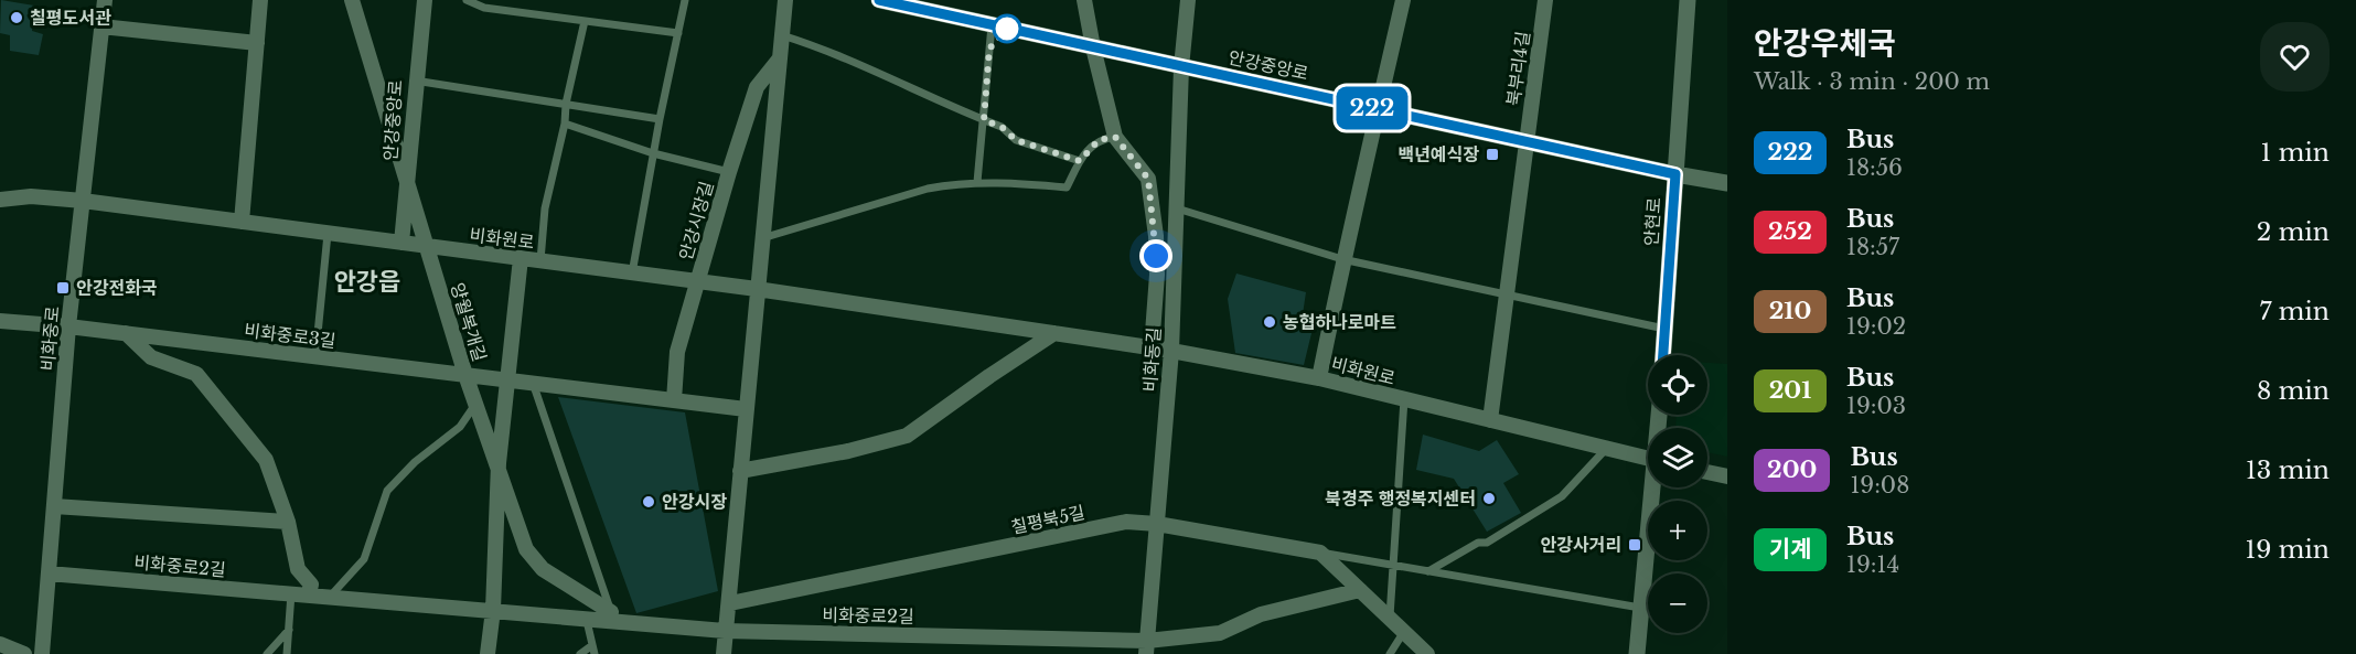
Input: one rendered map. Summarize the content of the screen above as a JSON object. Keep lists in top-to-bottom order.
{
  "streets": {
    "main road": ["안강중앙로", "안현로"],
    "street": [
      "북부리4길",
      "안강시장길",
      "비화원로",
      "양월복개길",
      "비화중로3길",
      "비화중로",
      "비화동길",
      "칠평북5길",
      "비화중로2길"
    ]
  },
  "crossings": [
    ["안강중앙로", "북부리4길"],
    ["안강중앙로", "안현로"],
    ["안강중앙로", "비화원로"],
    ["안강중앙로", "양월복개길"],
    ["안강중앙로", "비화동길"],
    ["안강시장길", "비화원로"],
    ["안강시장길", "비화중로3길"],
    ["비화원로", "양월복개길"],
    ["비화원로", "비화중로"],
    ["비화원로", "비화동길"],
    ["양월복개길", "비화중로3길"],
    ["양월복개길", "비화중로2길"],
    ["비화중로3길", "비화중로"],
    ["비화중로", "비화중로2길"],
    ["비화동길", "칠평북5길"],
    ["비화동길", "비화중로2길"]
  ],
  "districts": ["안강읍"],
  "places": {
    "other": [
      "칠평도서관",
      "농협하나로마트",
      "북경주 행정복지센터",
      "안강시장"
    ],
    "transit": ["백년예식장", "안강전화국", "안강사거리"]
  },
  "lines": ["bus line 222"],
  "page": {
    "on_map": "222",
    "heading": ["안강우체국", "Walk · 3 min · 200 m"],
    "list": [
      {
        "mark": "222",
        "name": "Bus",
        "note": "18:56",
        "value": "1 min"
      },
      {
        "mark": "252",
        "name": "Bus",
        "note": "18:57",
        "value": "2 min"
      },
      {
        "mark": "210",
        "name": "Bus",
        "note": "19:02",
        "value": "7 min"
      },
      {
        "mark": "201",
        "name": "Bus",
        "note": "19:03",
        "value": "8 min"
      },
      {
        "mark": "200",
        "name": "Bus",
        "note": "19:08",
        "value": "13 min"
      },
      {
        "mark": "기계",
        "name": "Bus",
        "note": "19:14",
        "value": "19 min"
      }
    ],
    "map_buttons": ["+", "−"]
  }
}
